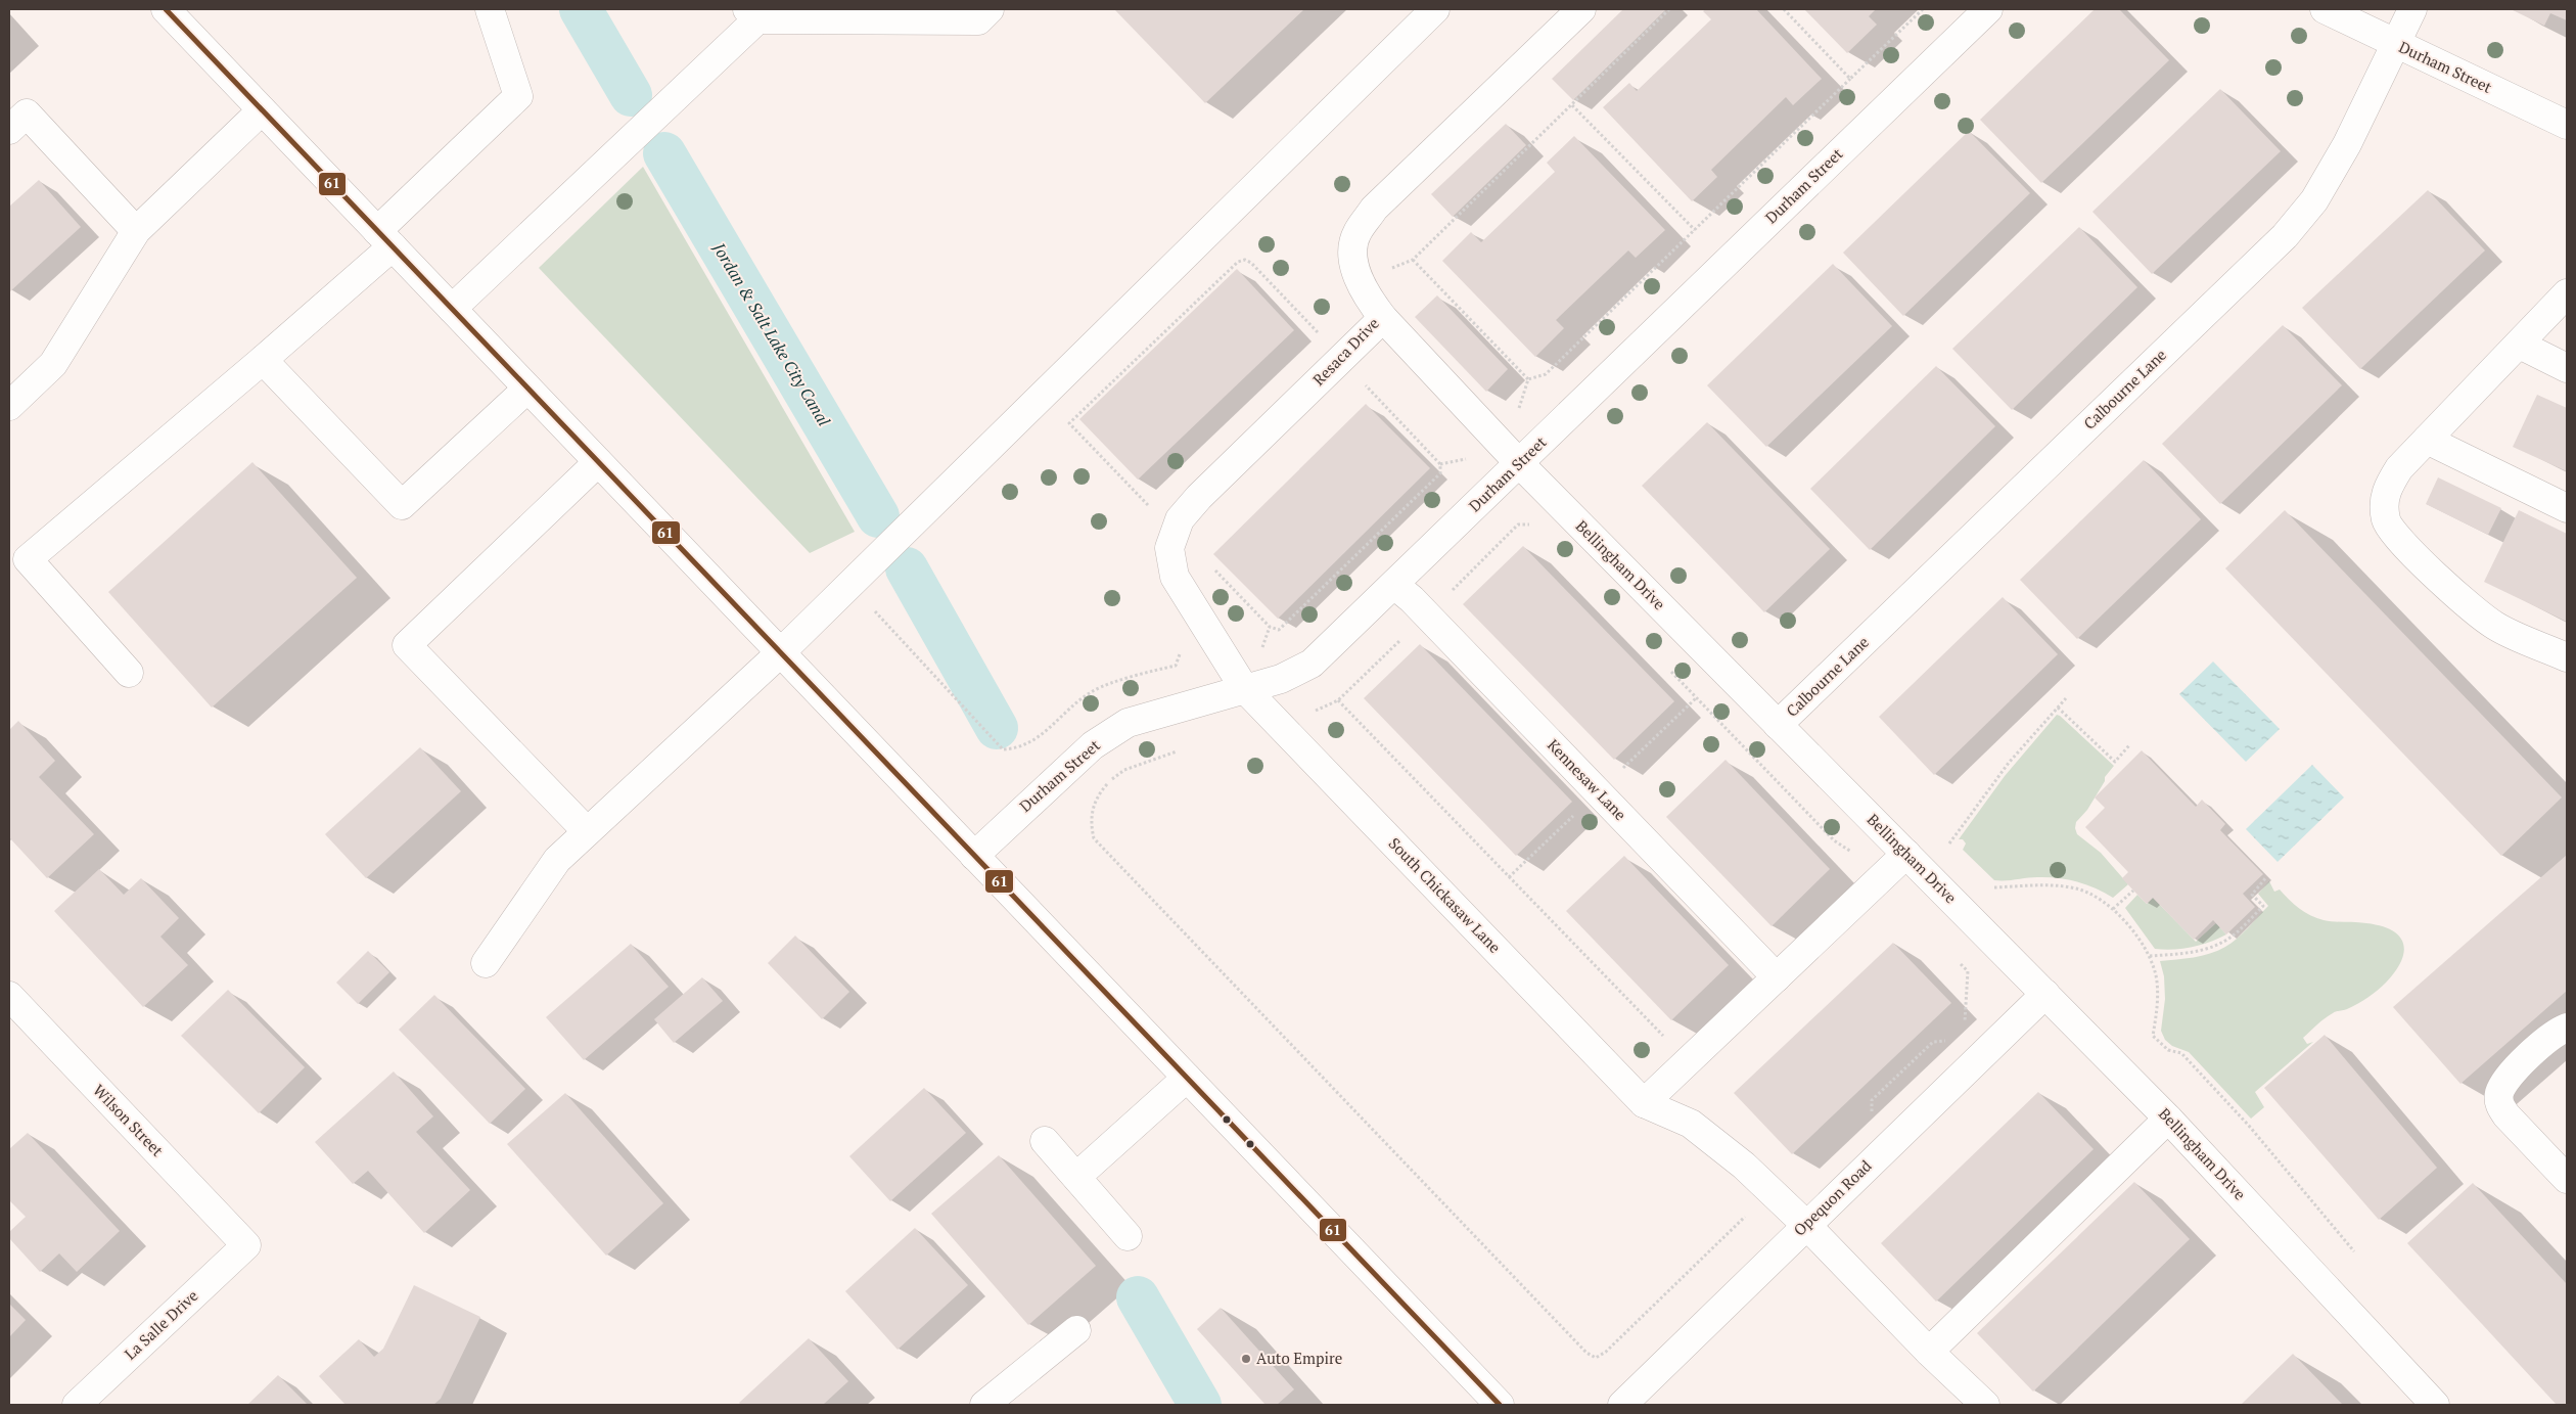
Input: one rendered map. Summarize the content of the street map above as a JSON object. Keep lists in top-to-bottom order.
{
  "streets": {
    "street": [
      "Durham Street",
      "Resaca Drive",
      "Calbourne Lane",
      "Bellingham Drive",
      "Kennesaw Lane",
      "South Chickasaw Lane",
      "Wilson Street",
      "Opequon Road",
      "La Salle Drive"
    ]
  },
  "crossings": [
    ["Durham Street", "Resaca Drive"],
    ["Durham Street", "Calbourne Lane"],
    ["Durham Street", "Bellingham Drive"],
    ["Durham Street", "Kennesaw Lane"],
    ["Durham Street", "South Chickasaw Lane"],
    ["Resaca Drive", "Bellingham Drive"],
    ["Resaca Drive", "South Chickasaw Lane"],
    ["Calbourne Lane", "Bellingham Drive"],
    ["Bellingham Drive", "Opequon Road"],
    ["Wilson Street", "La Salle Drive"]
  ],
  "water": ["Jordan & Salt Lake City Canal"],
  "places": ["Auto Empire"],
  "lines": ["transit line 61"]
}
